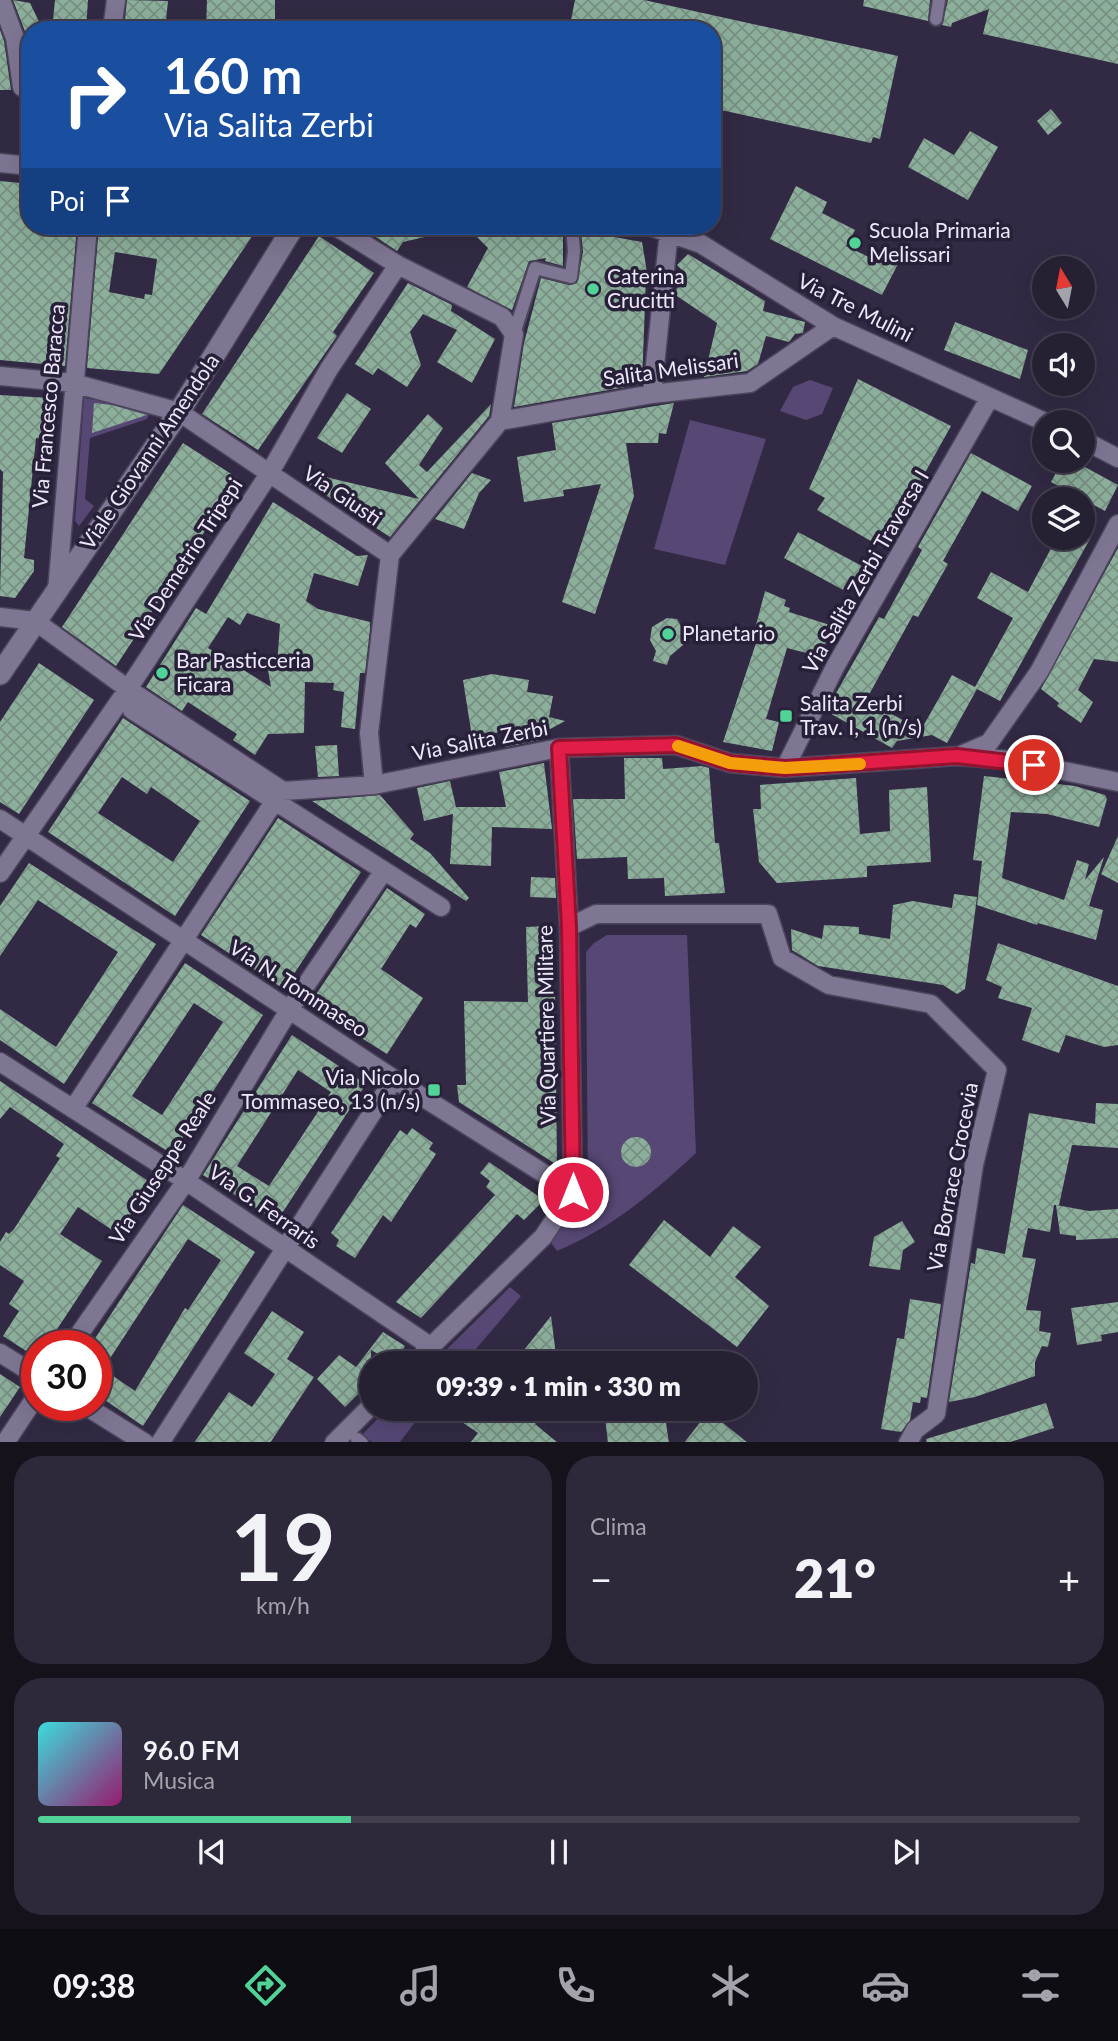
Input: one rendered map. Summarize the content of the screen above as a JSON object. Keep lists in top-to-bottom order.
{
  "streets": {
    "street": [
      "Via Tre Mulini",
      "Salita Melissari",
      "Via Francesco Baracca",
      "Viale Giovanni Amendola",
      "Via Giusti",
      "Via Demetrio Tripepi",
      "Via Salita Zerbi Traversa I",
      "Via Salita Zerbi",
      "Via N. Tommaseo",
      "Via Quartiere Militare",
      "Via Giuseppe Reale",
      "Via Borrace Crocevia",
      "Via G. Ferraris"
    ]
  },
  "crossings": [
    ["Via Tre Mulini", "Salita Melissari"],
    ["Via Tre Mulini", "Via Salita Zerbi Traversa I"],
    ["Via Francesco Baracca", "Viale Giovanni Amendola"],
    ["Via Francesco Baracca", "Via Giusti"],
    ["Viale Giovanni Amendola", "Via Giusti"],
    ["Viale Giovanni Amendola", "Via Salita Zerbi"],
    ["Via Giusti", "Via Demetrio Tripepi"],
    ["Via Demetrio Tripepi", "Via Salita Zerbi"],
    ["Via Demetrio Tripepi", "Via N. Tommaseo"],
    ["Via Salita Zerbi Traversa I", "Via Salita Zerbi"],
    ["Via Salita Zerbi", "Via Quartiere Militare"],
    ["Via N. Tommaseo", "Via Quartiere Militare"],
    ["Via N. Tommaseo", "Via Giuseppe Reale"],
    ["Via Quartiere Militare", "Via Borrace Crocevia"],
    ["Via Giuseppe Reale", "Via G. Ferraris"]
  ],
  "places": {
    "other": [
      "Scuola Primaria Melissari",
      "Caterina Crucitti",
      "Planetario",
      "Bar Pasticceria Ficara"
    ],
    "transit": ["Salita Zerbi Trav. I, 1 (n/s)", "Via Nicolo Tommaseo, 13 (n/s)"]
  },
  "north": "top",
  "page": {
    "turn": ["160 m", "Via Salita Zerbi"],
    "then": "Poi",
    "limit": "30",
    "trip": "09:39 · 1 min · 330 m",
    "tile": [
      ["19", "km/h"],
      "Clima"
    ],
    "heat": ["−", "21°", "+"],
    "song": ["96.0 FM", "Musica"],
    "tabs": "09:38"
  }
}
